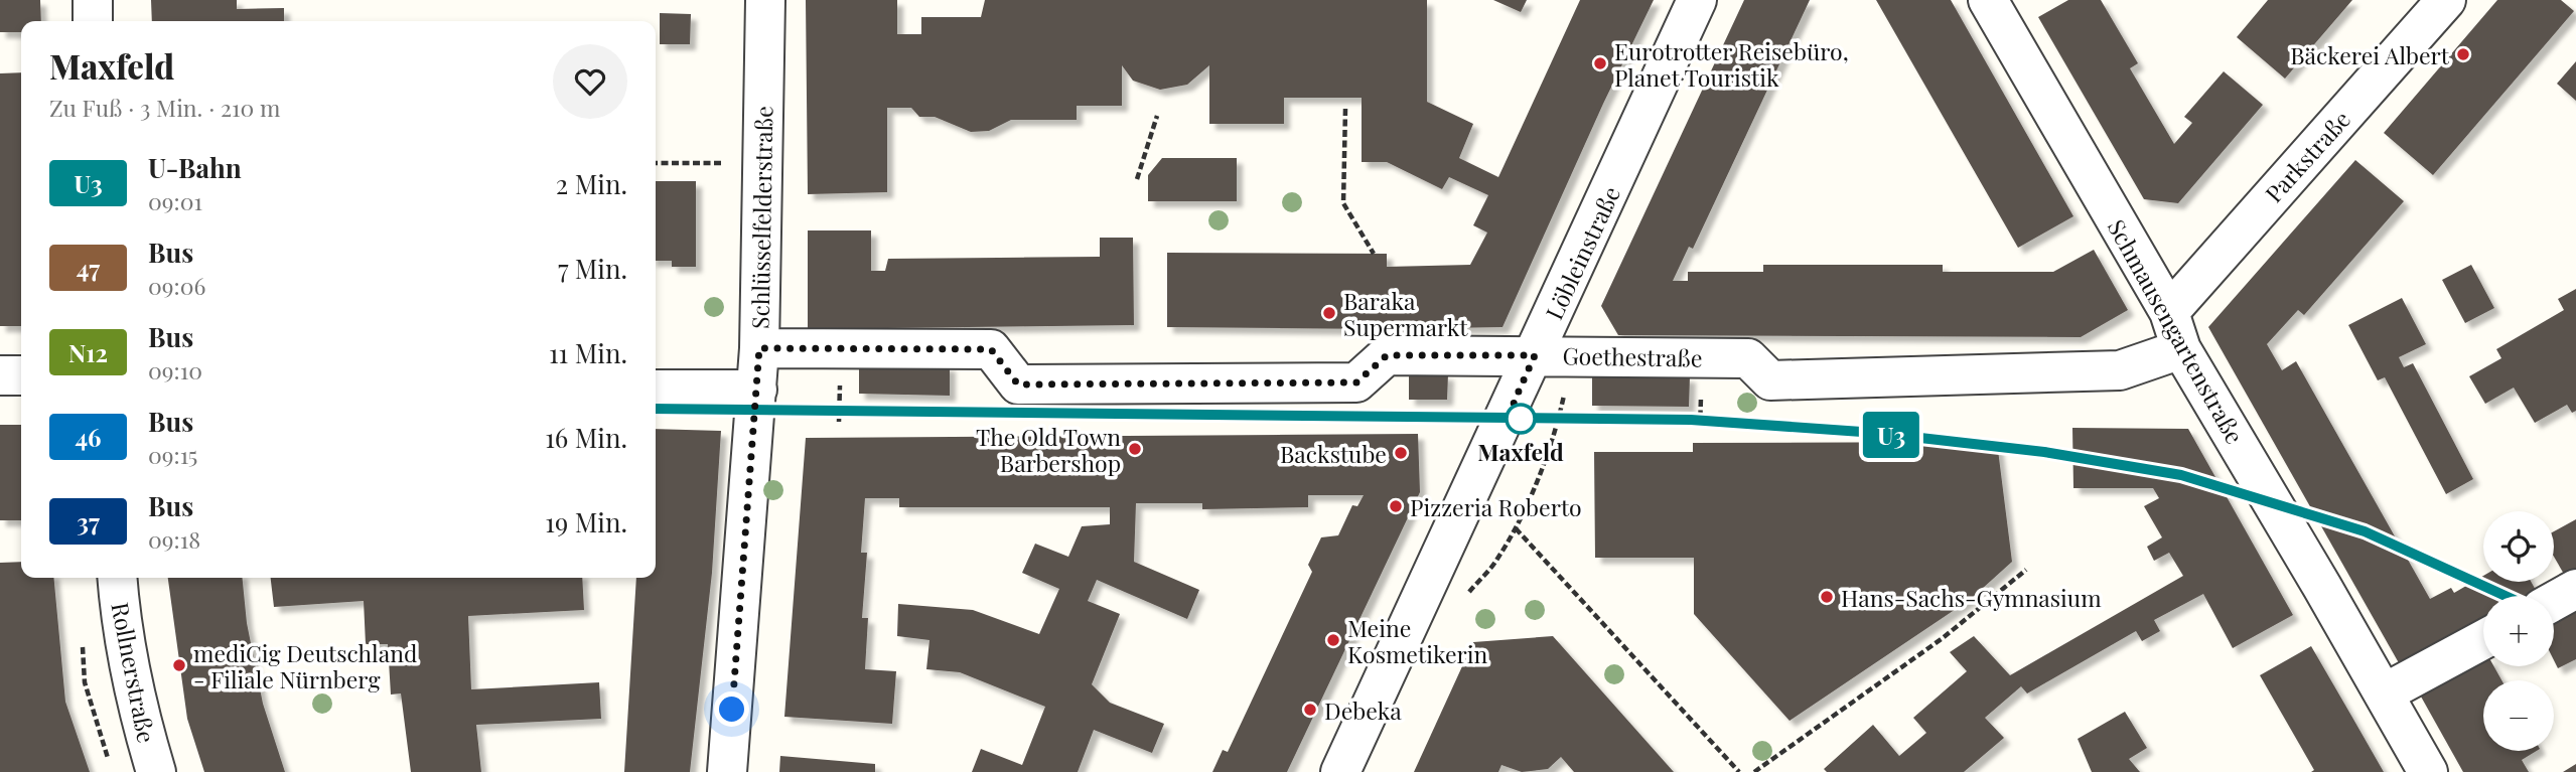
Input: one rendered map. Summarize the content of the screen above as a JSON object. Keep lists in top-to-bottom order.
{
  "streets": {
    "street": [
      "Parkstraße",
      "Schlüsselfelderstraße",
      "Löbleinstraße",
      "Schmausengartenstraße",
      "Goethestraße",
      "Rollnerstraße"
    ]
  },
  "crossings": [
    ["Parkstraße", "Schmausengartenstraße"],
    ["Schlüsselfelderstraße", "Goethestraße"],
    ["Löbleinstraße", "Goethestraße"],
    ["Schmausengartenstraße", "Goethestraße"]
  ],
  "places": [
    "Bäckerei Albert",
    "Eurotrotter Reisebüro, Planet Touristik",
    "Baraka Supermarkt",
    "Maxfeld",
    "The Old Town Barbershop",
    "Backstube",
    "Pizzeria Roberto",
    "Hans-Sachs-Gymnasium",
    "Meine Kosmetikerin",
    "mediCig Deutschland - Filiale Nürnberg",
    "Debeka"
  ],
  "lines": ["metro line U3"],
  "page": {
    "on_map": "U3",
    "heading": ["Maxfeld", "Zu Fuß · 3 Min. · 210 m"],
    "list": [
      {
        "mark": "U3",
        "name": "U-Bahn",
        "note": "09:01",
        "value": "2 Min."
      },
      {
        "mark": "47",
        "name": "Bus",
        "note": "09:06",
        "value": "7 Min."
      },
      {
        "mark": "N12",
        "name": "Bus",
        "note": "09:10",
        "value": "11 Min."
      },
      {
        "mark": "46",
        "name": "Bus",
        "note": "09:15",
        "value": "16 Min."
      },
      {
        "mark": "37",
        "name": "Bus",
        "note": "09:18",
        "value": "19 Min."
      }
    ],
    "map_buttons": ["+", "−"]
  }
}
